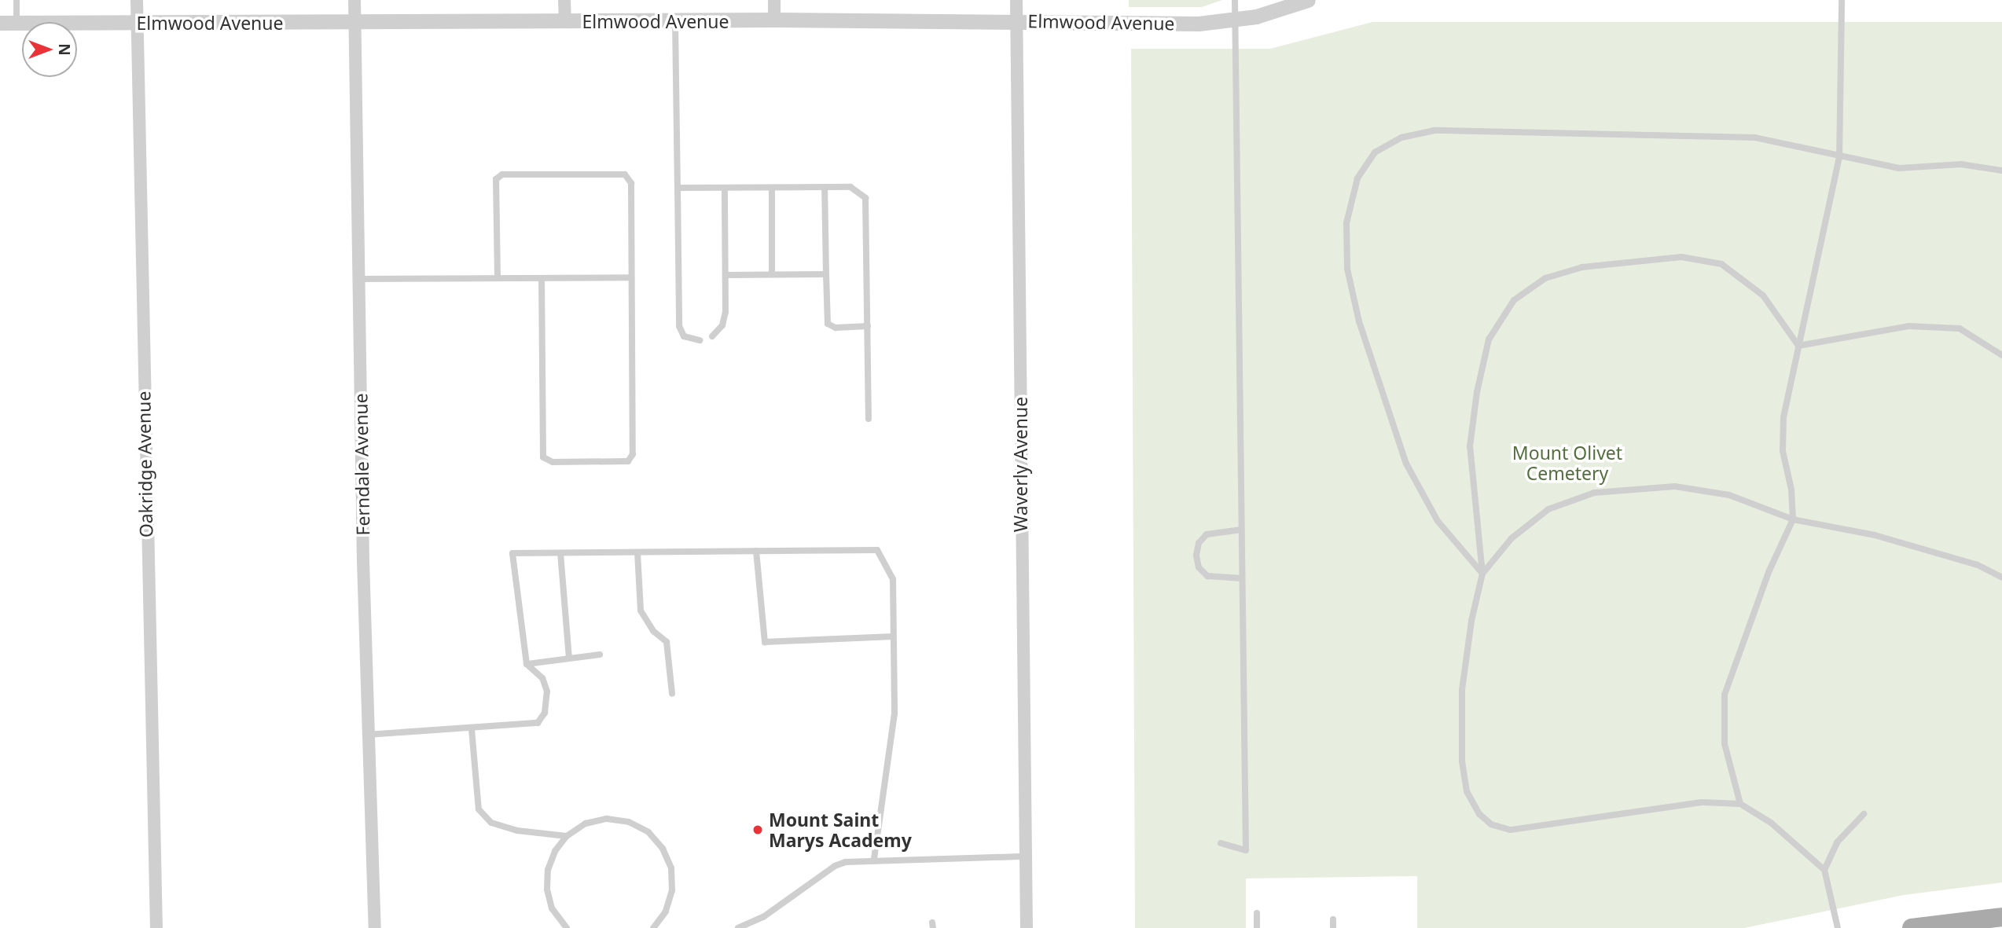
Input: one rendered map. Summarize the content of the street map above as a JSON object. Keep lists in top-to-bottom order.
{
  "streets": {
    "street": [
      "Elmwood Avenue",
      "Oakridge Avenue",
      "Ferndale Avenue",
      "Waverly Avenue"
    ]
  },
  "crossings": [
    ["Elmwood Avenue", "Oakridge Avenue"],
    ["Elmwood Avenue", "Ferndale Avenue"],
    ["Elmwood Avenue", "Waverly Avenue"]
  ],
  "parks": ["Mount Olivet Cemetery"],
  "places": ["Mount Saint Marys Academy"],
  "north": "right"
}
